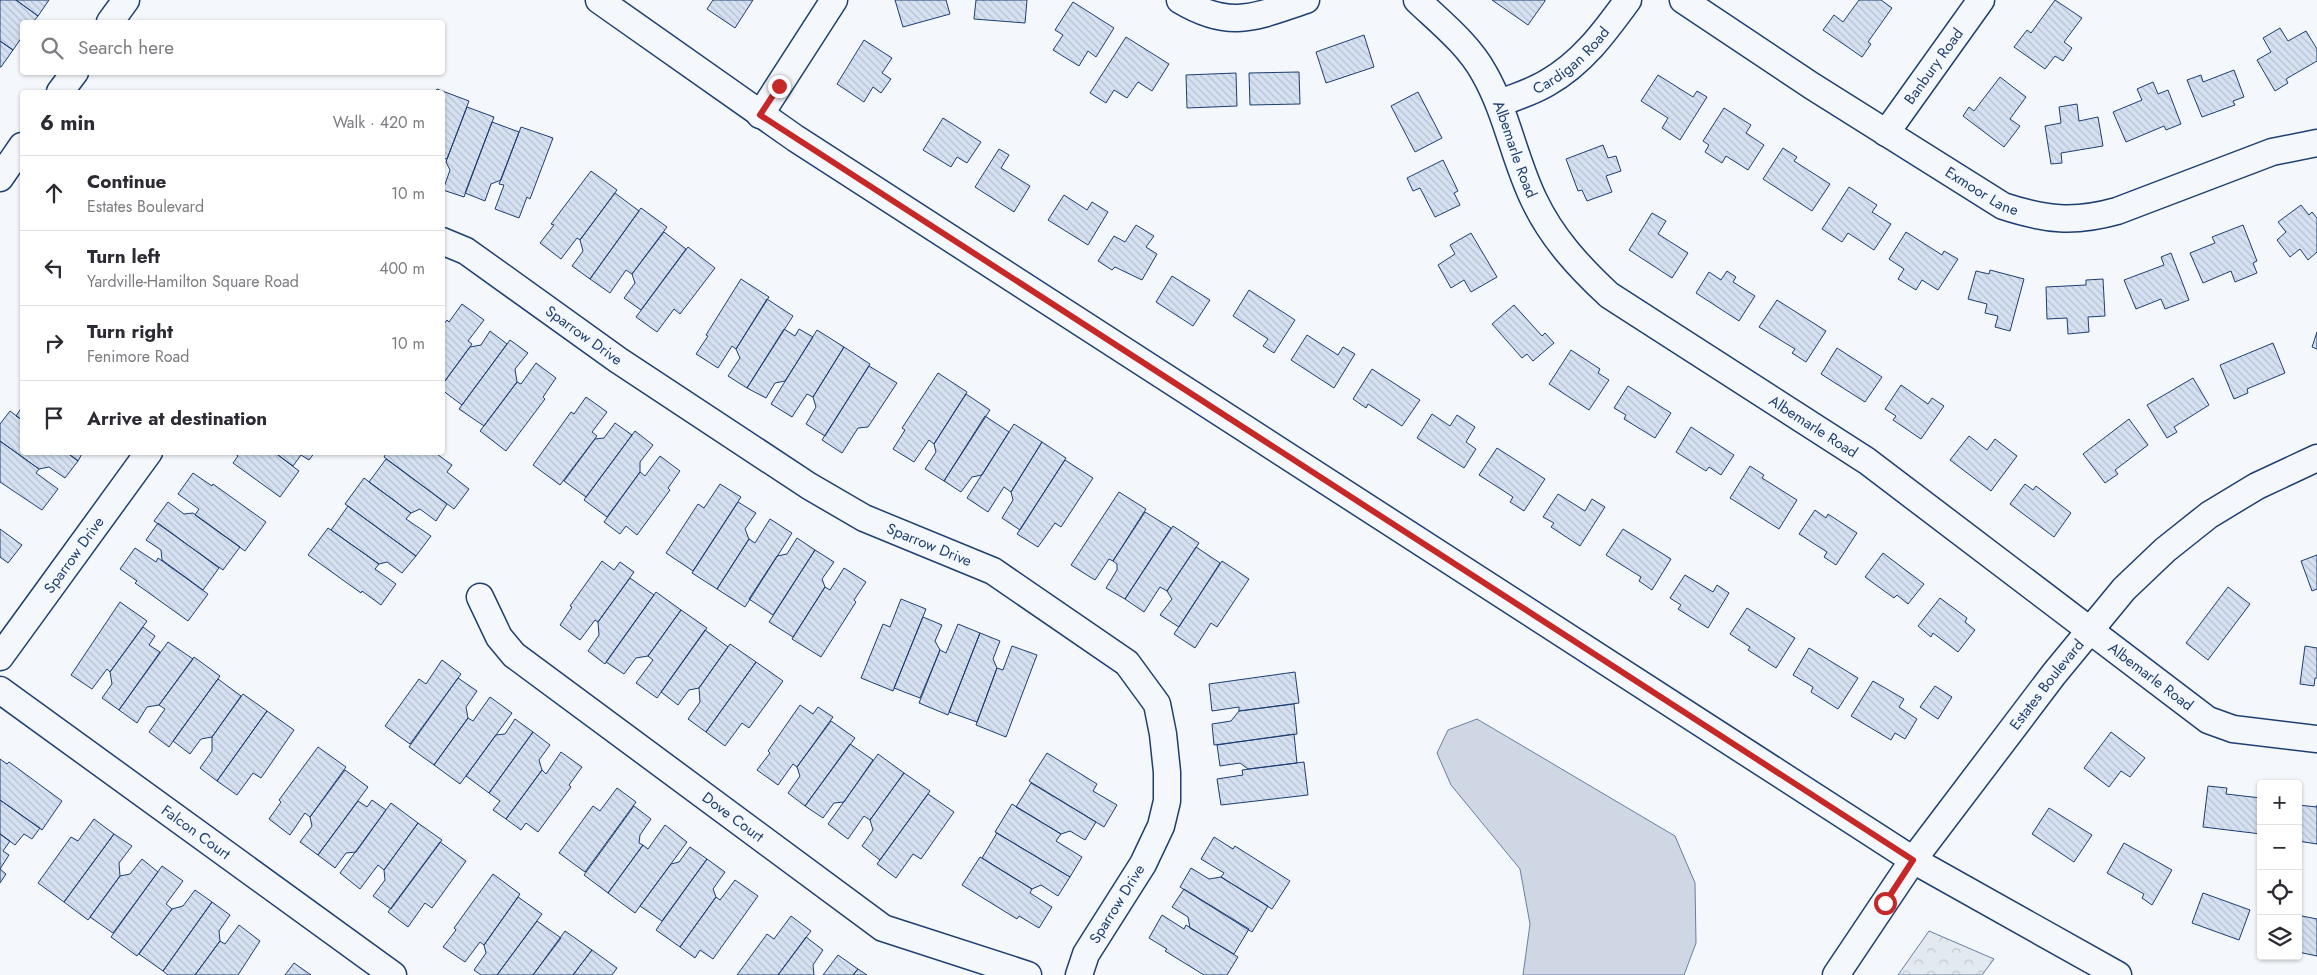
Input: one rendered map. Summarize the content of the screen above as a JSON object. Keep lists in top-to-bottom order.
{
  "streets": {
    "street": [
      "Cardigan Road",
      "Banbury Road",
      "Albemarle Road",
      "Exmoor Lane",
      "Sparrow Drive",
      "Estates Boulevard",
      "Dove Court",
      "Falcon Court"
    ]
  },
  "crossings": [
    ["Cardigan Road", "Albemarle Road"],
    ["Banbury Road", "Exmoor Lane"],
    ["Albemarle Road", "Estates Boulevard"]
  ],
  "page": {
    "search": "Search here",
    "heading": ["6 min", "Walk · 420 m"],
    "list": [
      ["Continue", "Estates Boulevard", "10 m"],
      ["Turn left", "Yardville-Hamilton Square Road", "400 m"],
      ["Turn right", "Fenimore Road", "10 m"],
      "Arrive at destination"
    ],
    "map_buttons": ["+", "−"]
  }
}
